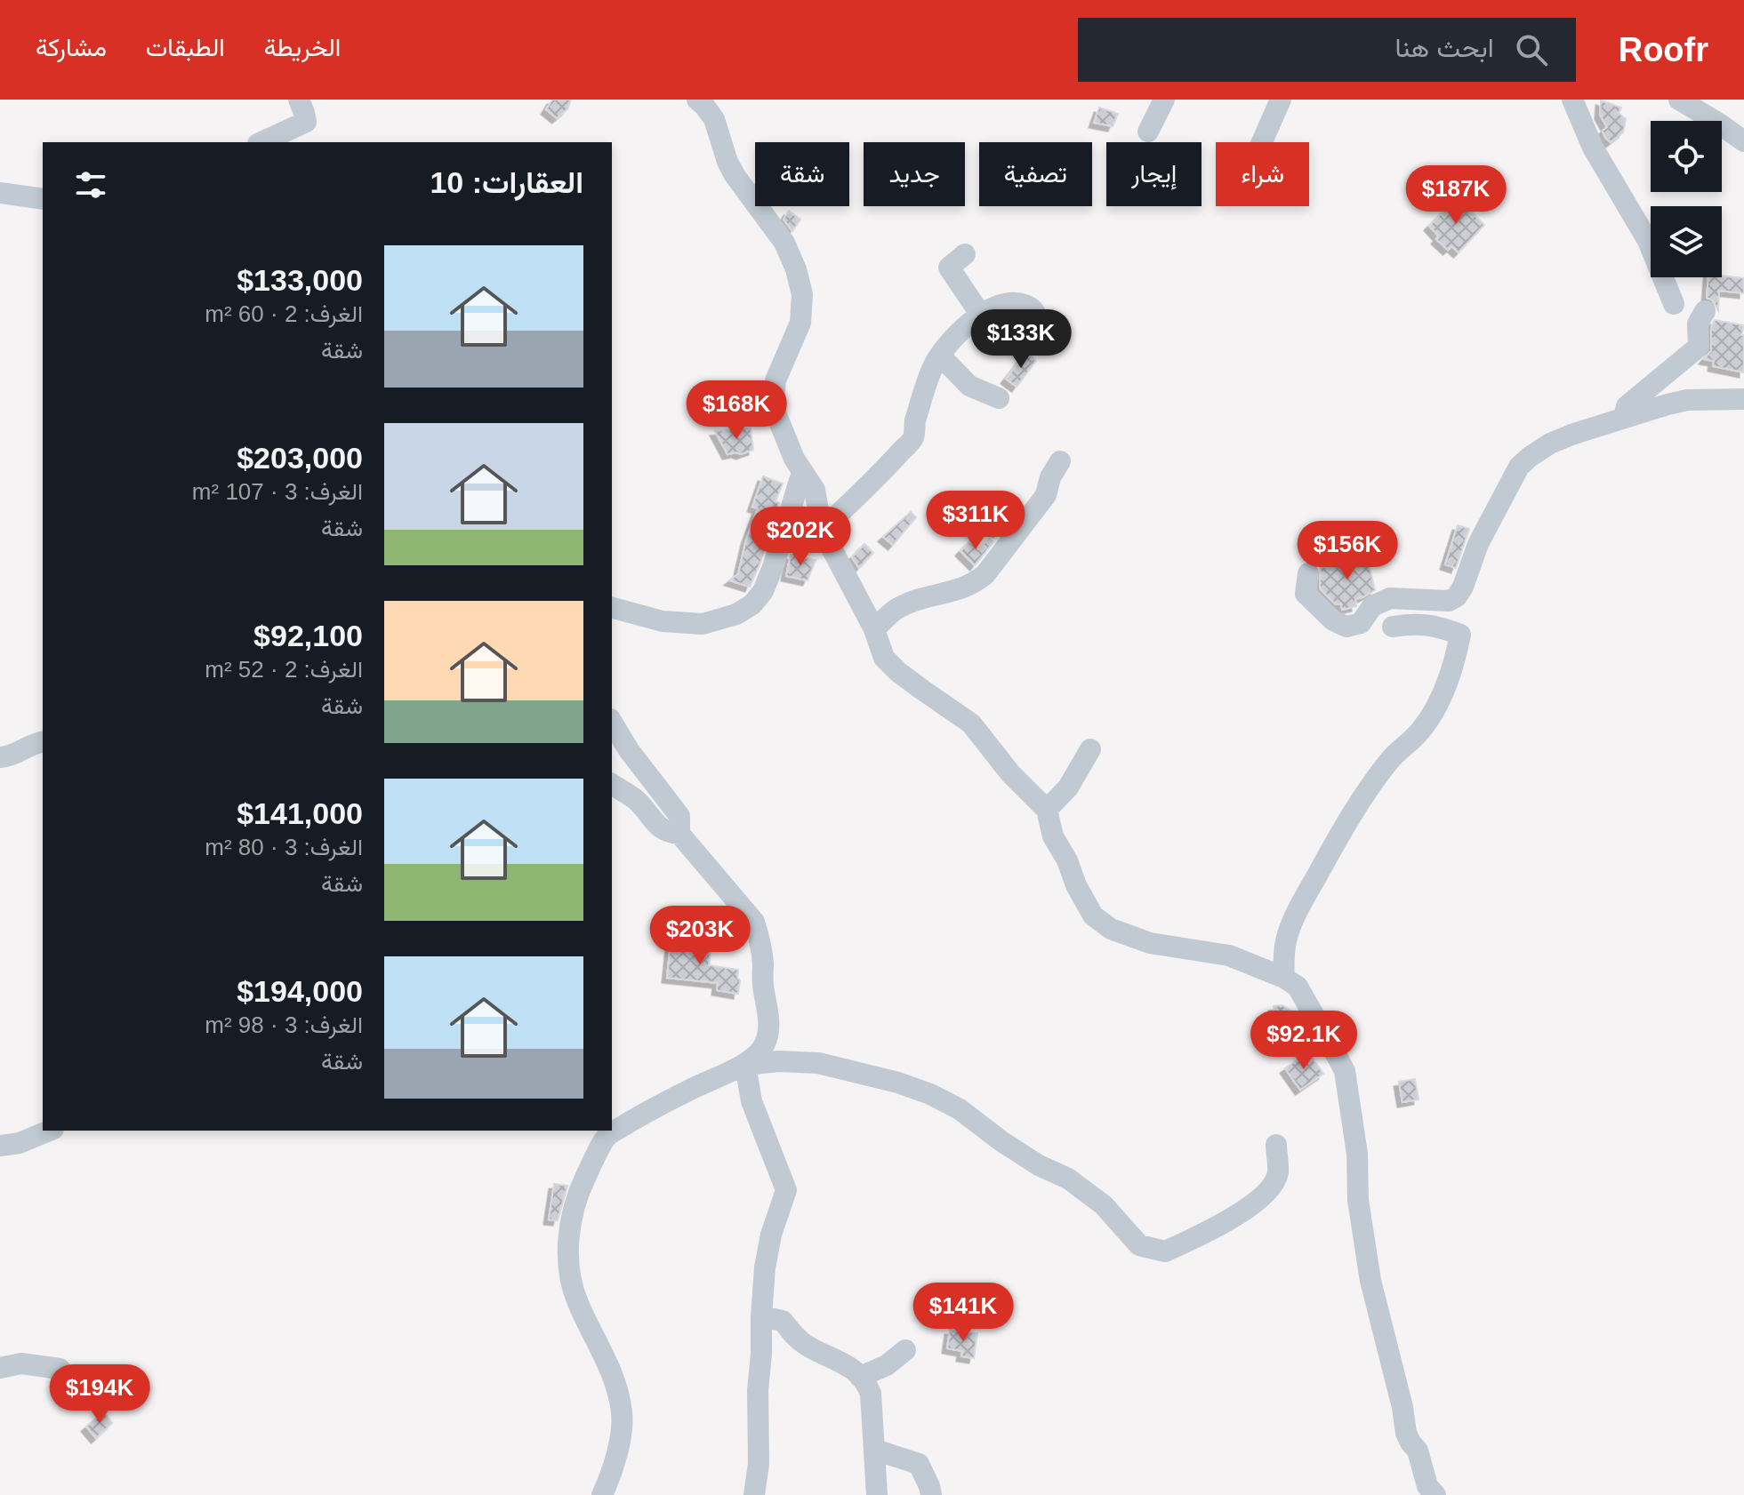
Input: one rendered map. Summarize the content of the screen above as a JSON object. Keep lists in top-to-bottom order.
{
  "page": {
    "header": "Roofr",
    "search": "ابحث هنا",
    "nav": ["الخريطة", "الطبقات", "مشاركة"],
    "chip": [
      "شراء",
      "إيجار",
      "تصفية",
      "جديد",
      "شقة"
    ],
    "heading": "العقارات: 10",
    "price": [
      "$187K",
      "$133K",
      "$168K",
      "$311K",
      "$202K",
      "$156K",
      "$203K",
      "$92.1K",
      "$141K",
      "$194K"
    ],
    "list": [
      {
        "name": "$133,000",
        "note": "الغرف: 2 · 60 m² · شقة"
      },
      {
        "name": "$203,000",
        "note": "الغرف: 3 · 107 m² · شقة"
      },
      {
        "name": "$92,100",
        "note": "الغرف: 2 · 52 m² · شقة"
      },
      {
        "name": "$141,000",
        "note": "الغرف: 3 · 80 m² · شقة"
      },
      {
        "name": "$194,000",
        "note": "الغرف: 3 · 98 m² · شقة"
      }
    ]
  }
}
